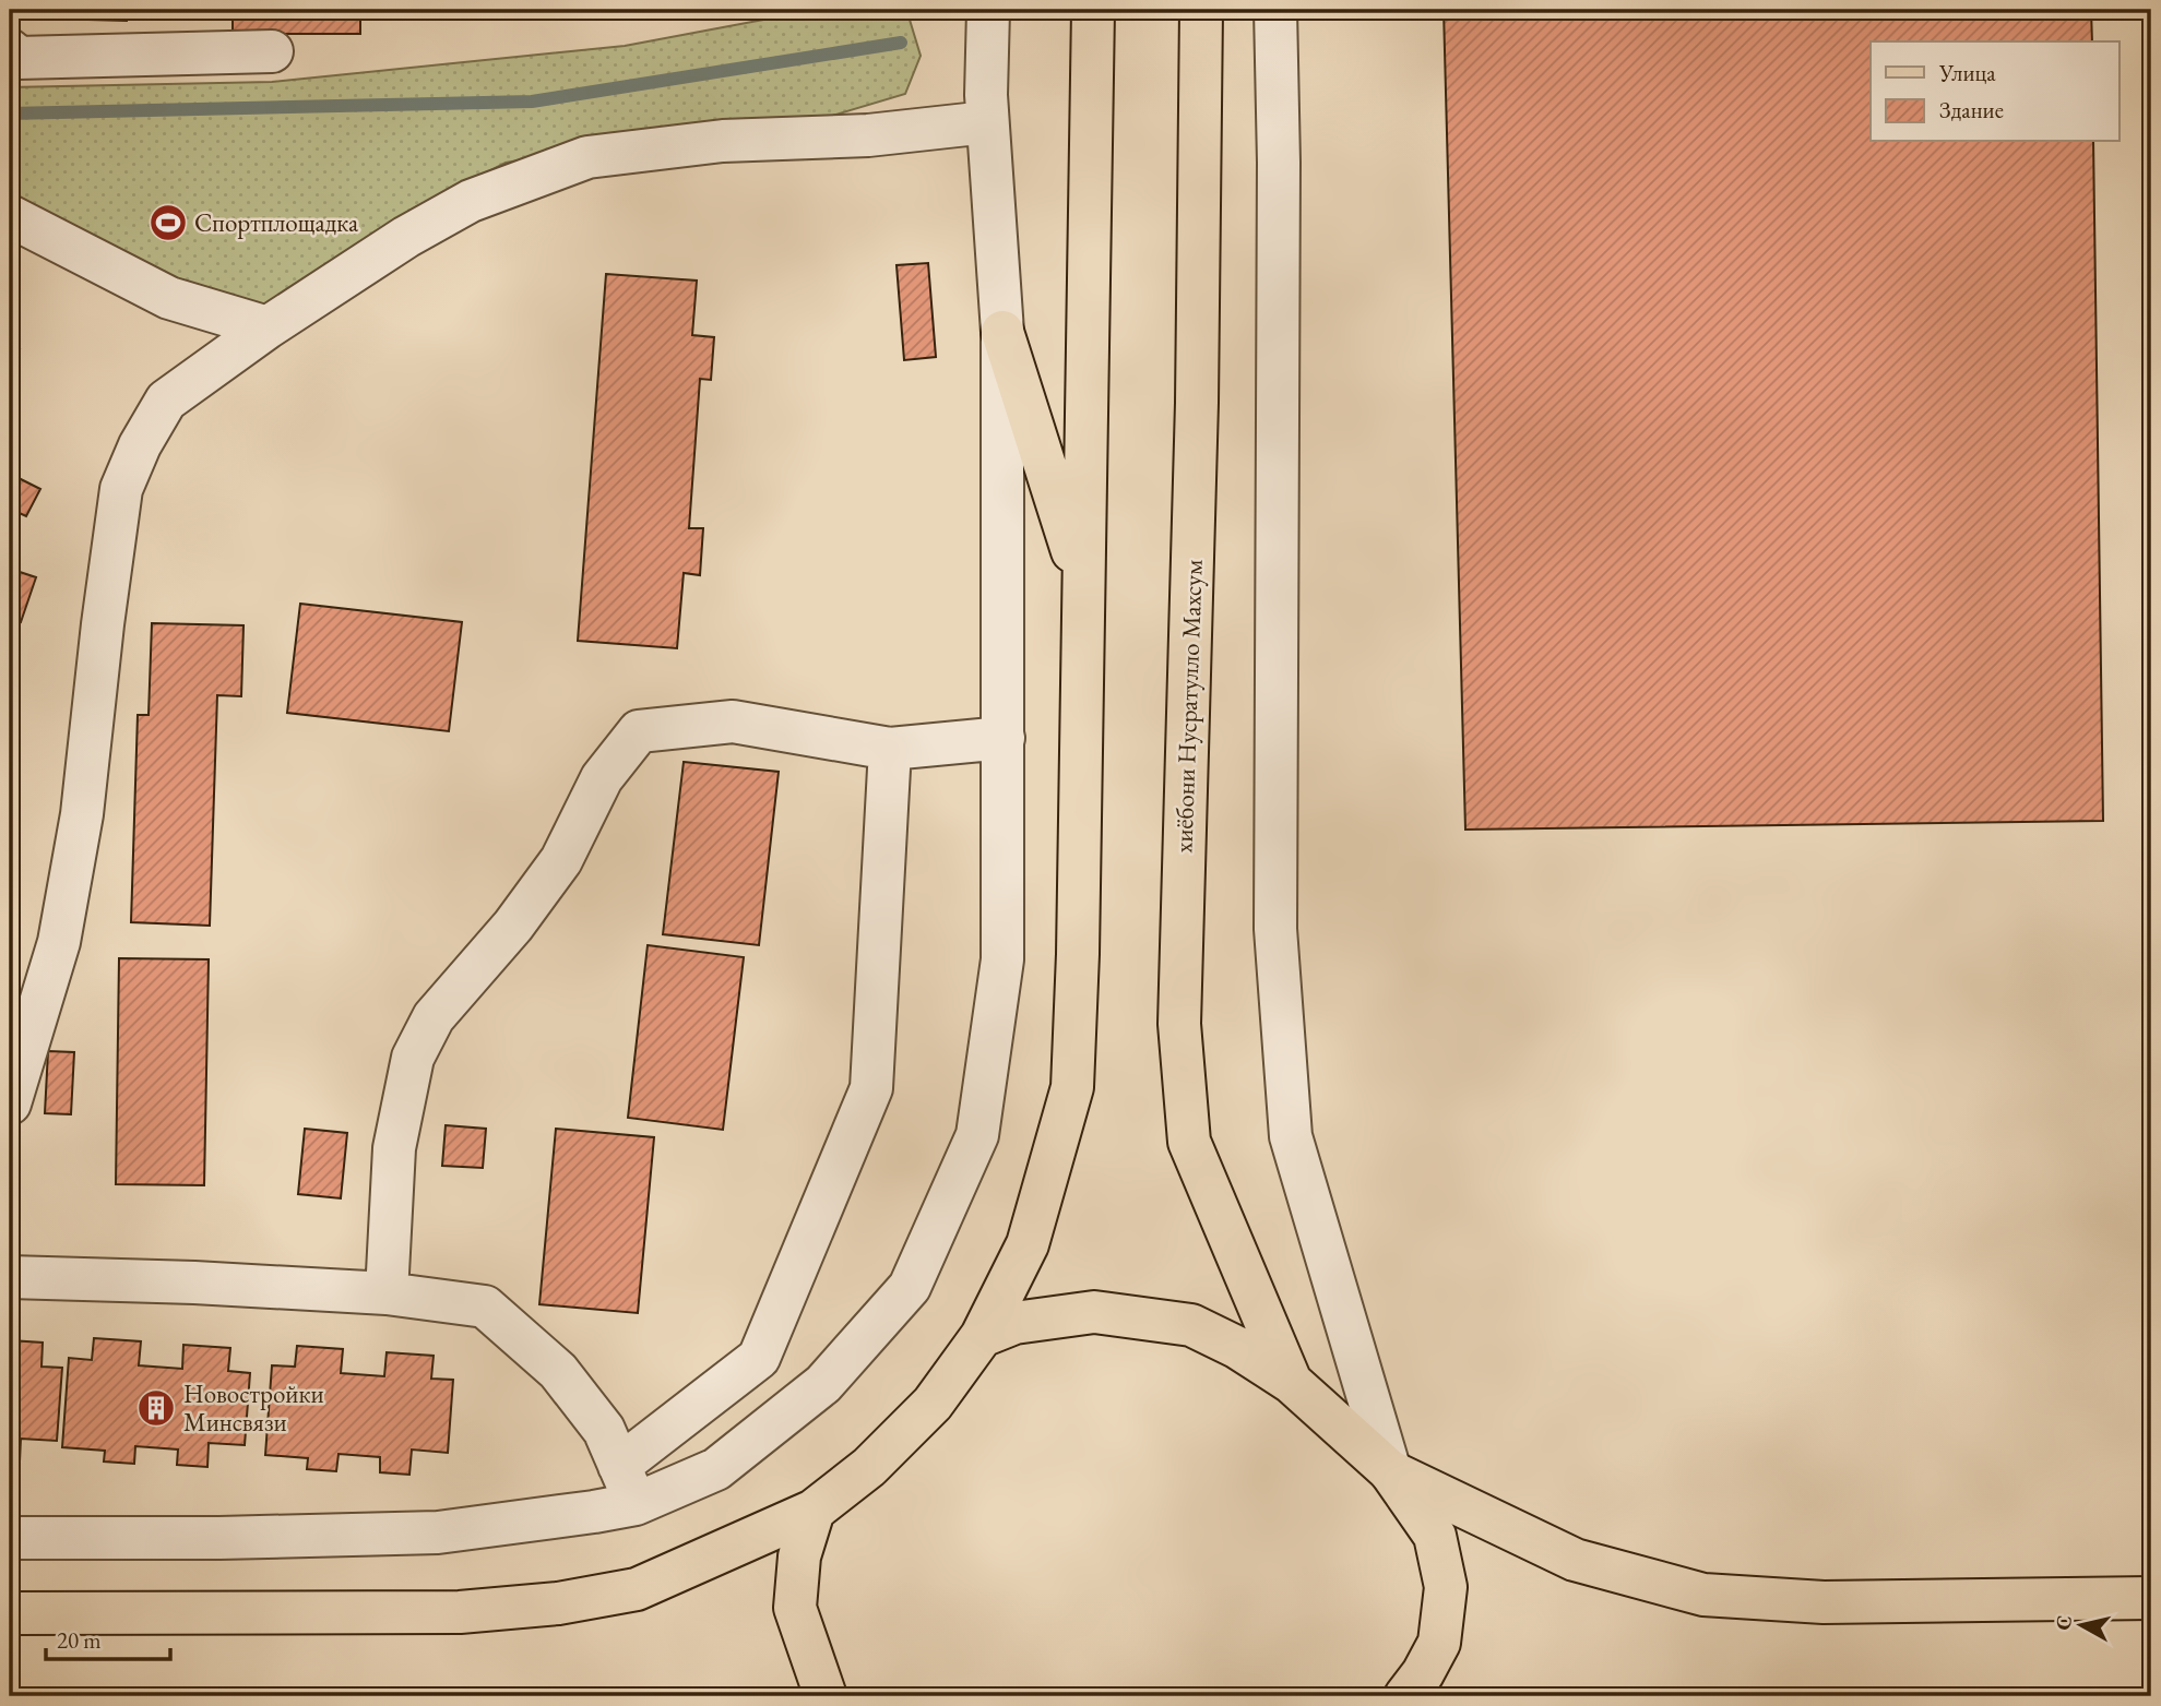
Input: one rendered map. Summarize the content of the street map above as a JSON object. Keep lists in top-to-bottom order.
{
  "streets": {
    "main road": ["хиёбони Нусратулло Махсум"]
  },
  "places": {
    "sports": ["Спортплощадка"],
    "building": ["Новостройки Минсвязи"]
  },
  "legend": ["Улица", "Здание"],
  "scale_bar": "20 m",
  "north": "left"
}
